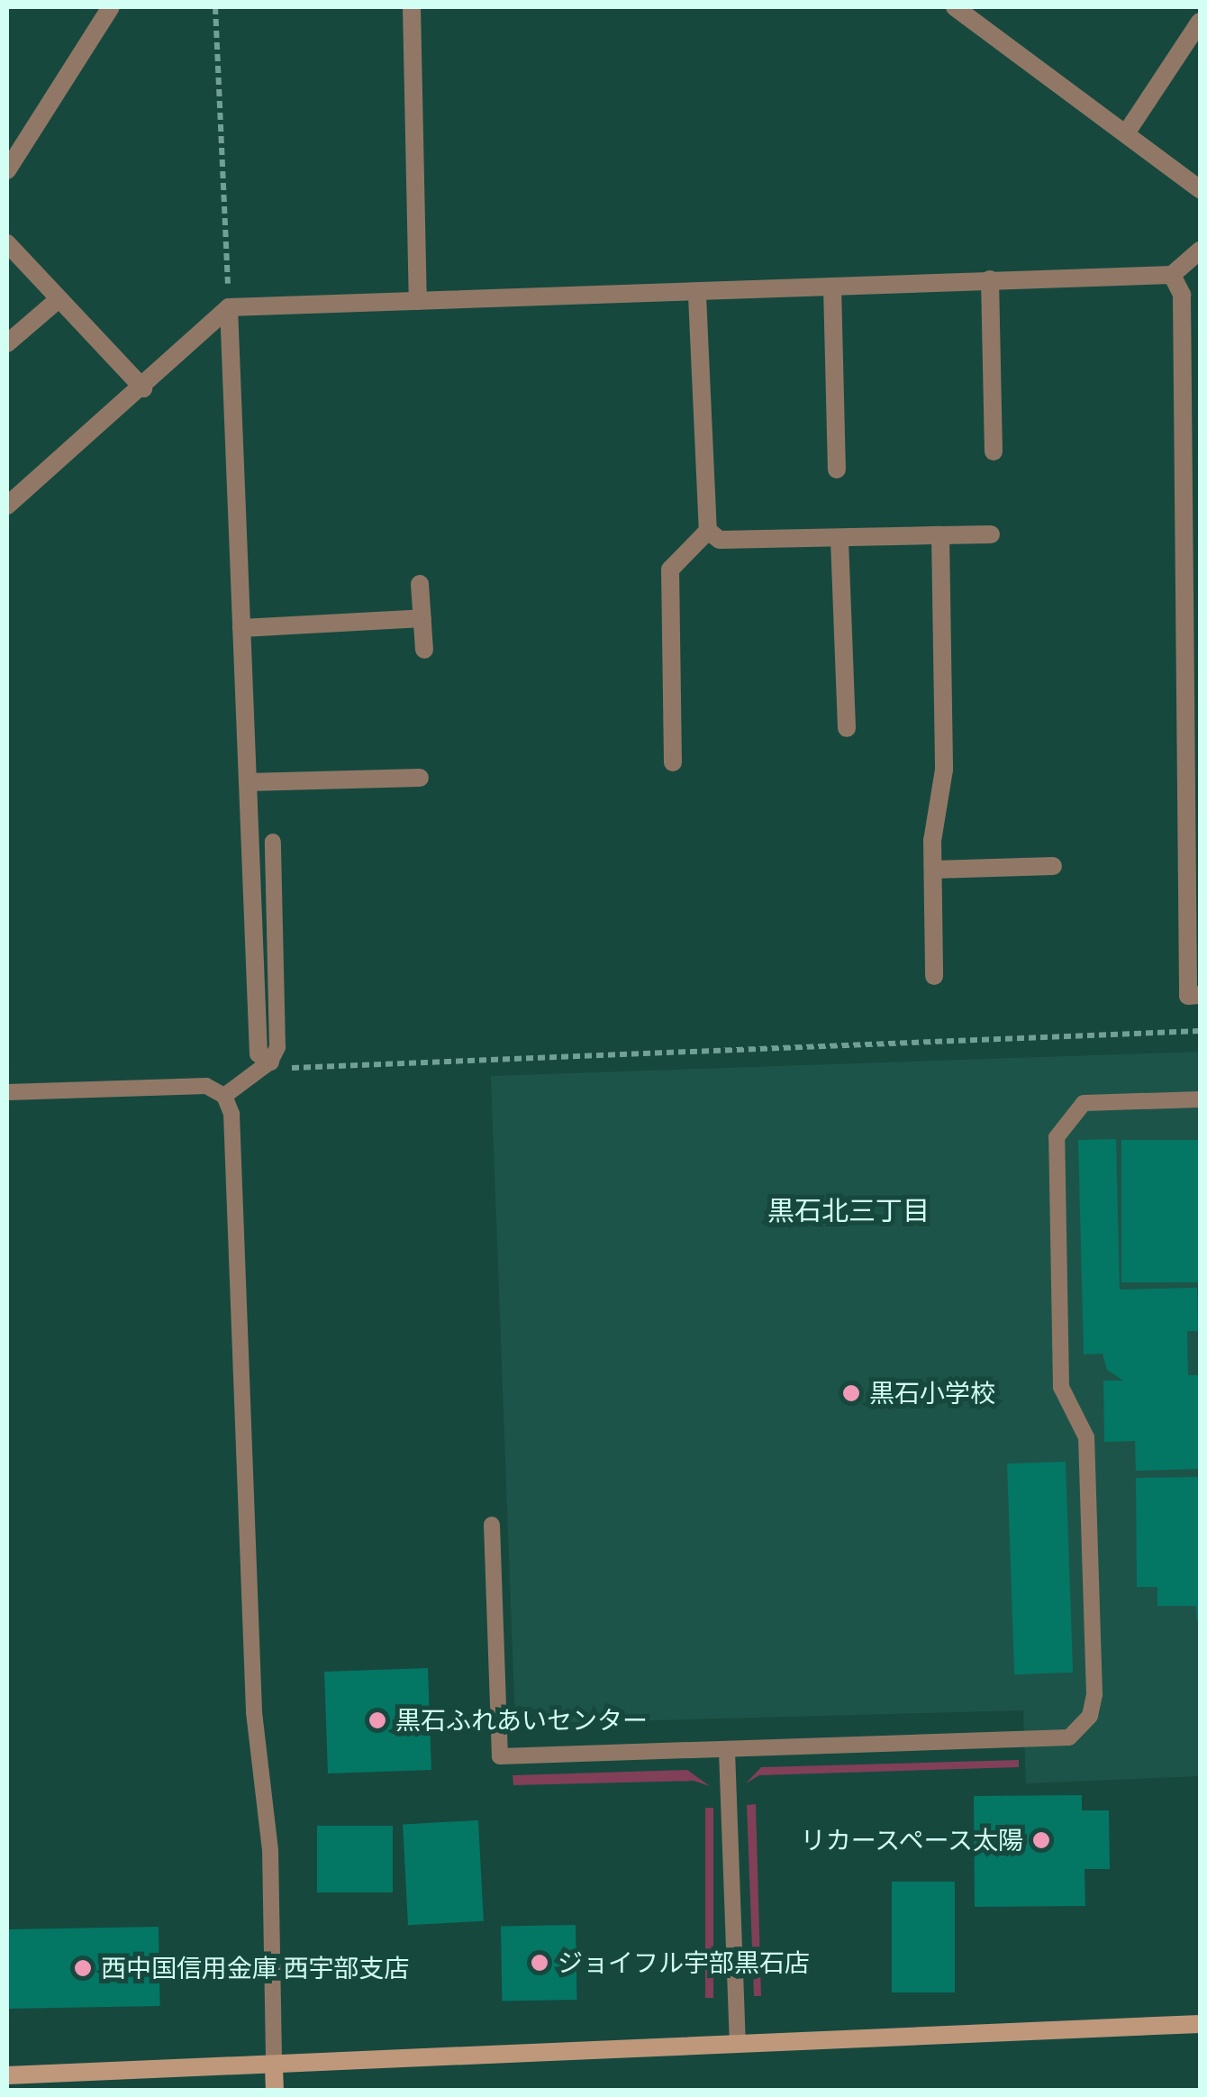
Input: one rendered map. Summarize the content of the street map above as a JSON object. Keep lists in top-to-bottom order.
{
  "districts": ["黒石北三丁目"],
  "places": [
    "黒石小学校",
    "黒石ふれあいセンター",
    "リカースペース太陽",
    "ジョイフル宇部黒石店",
    "西中国信用金庫 西宇部支店"
  ]
}
